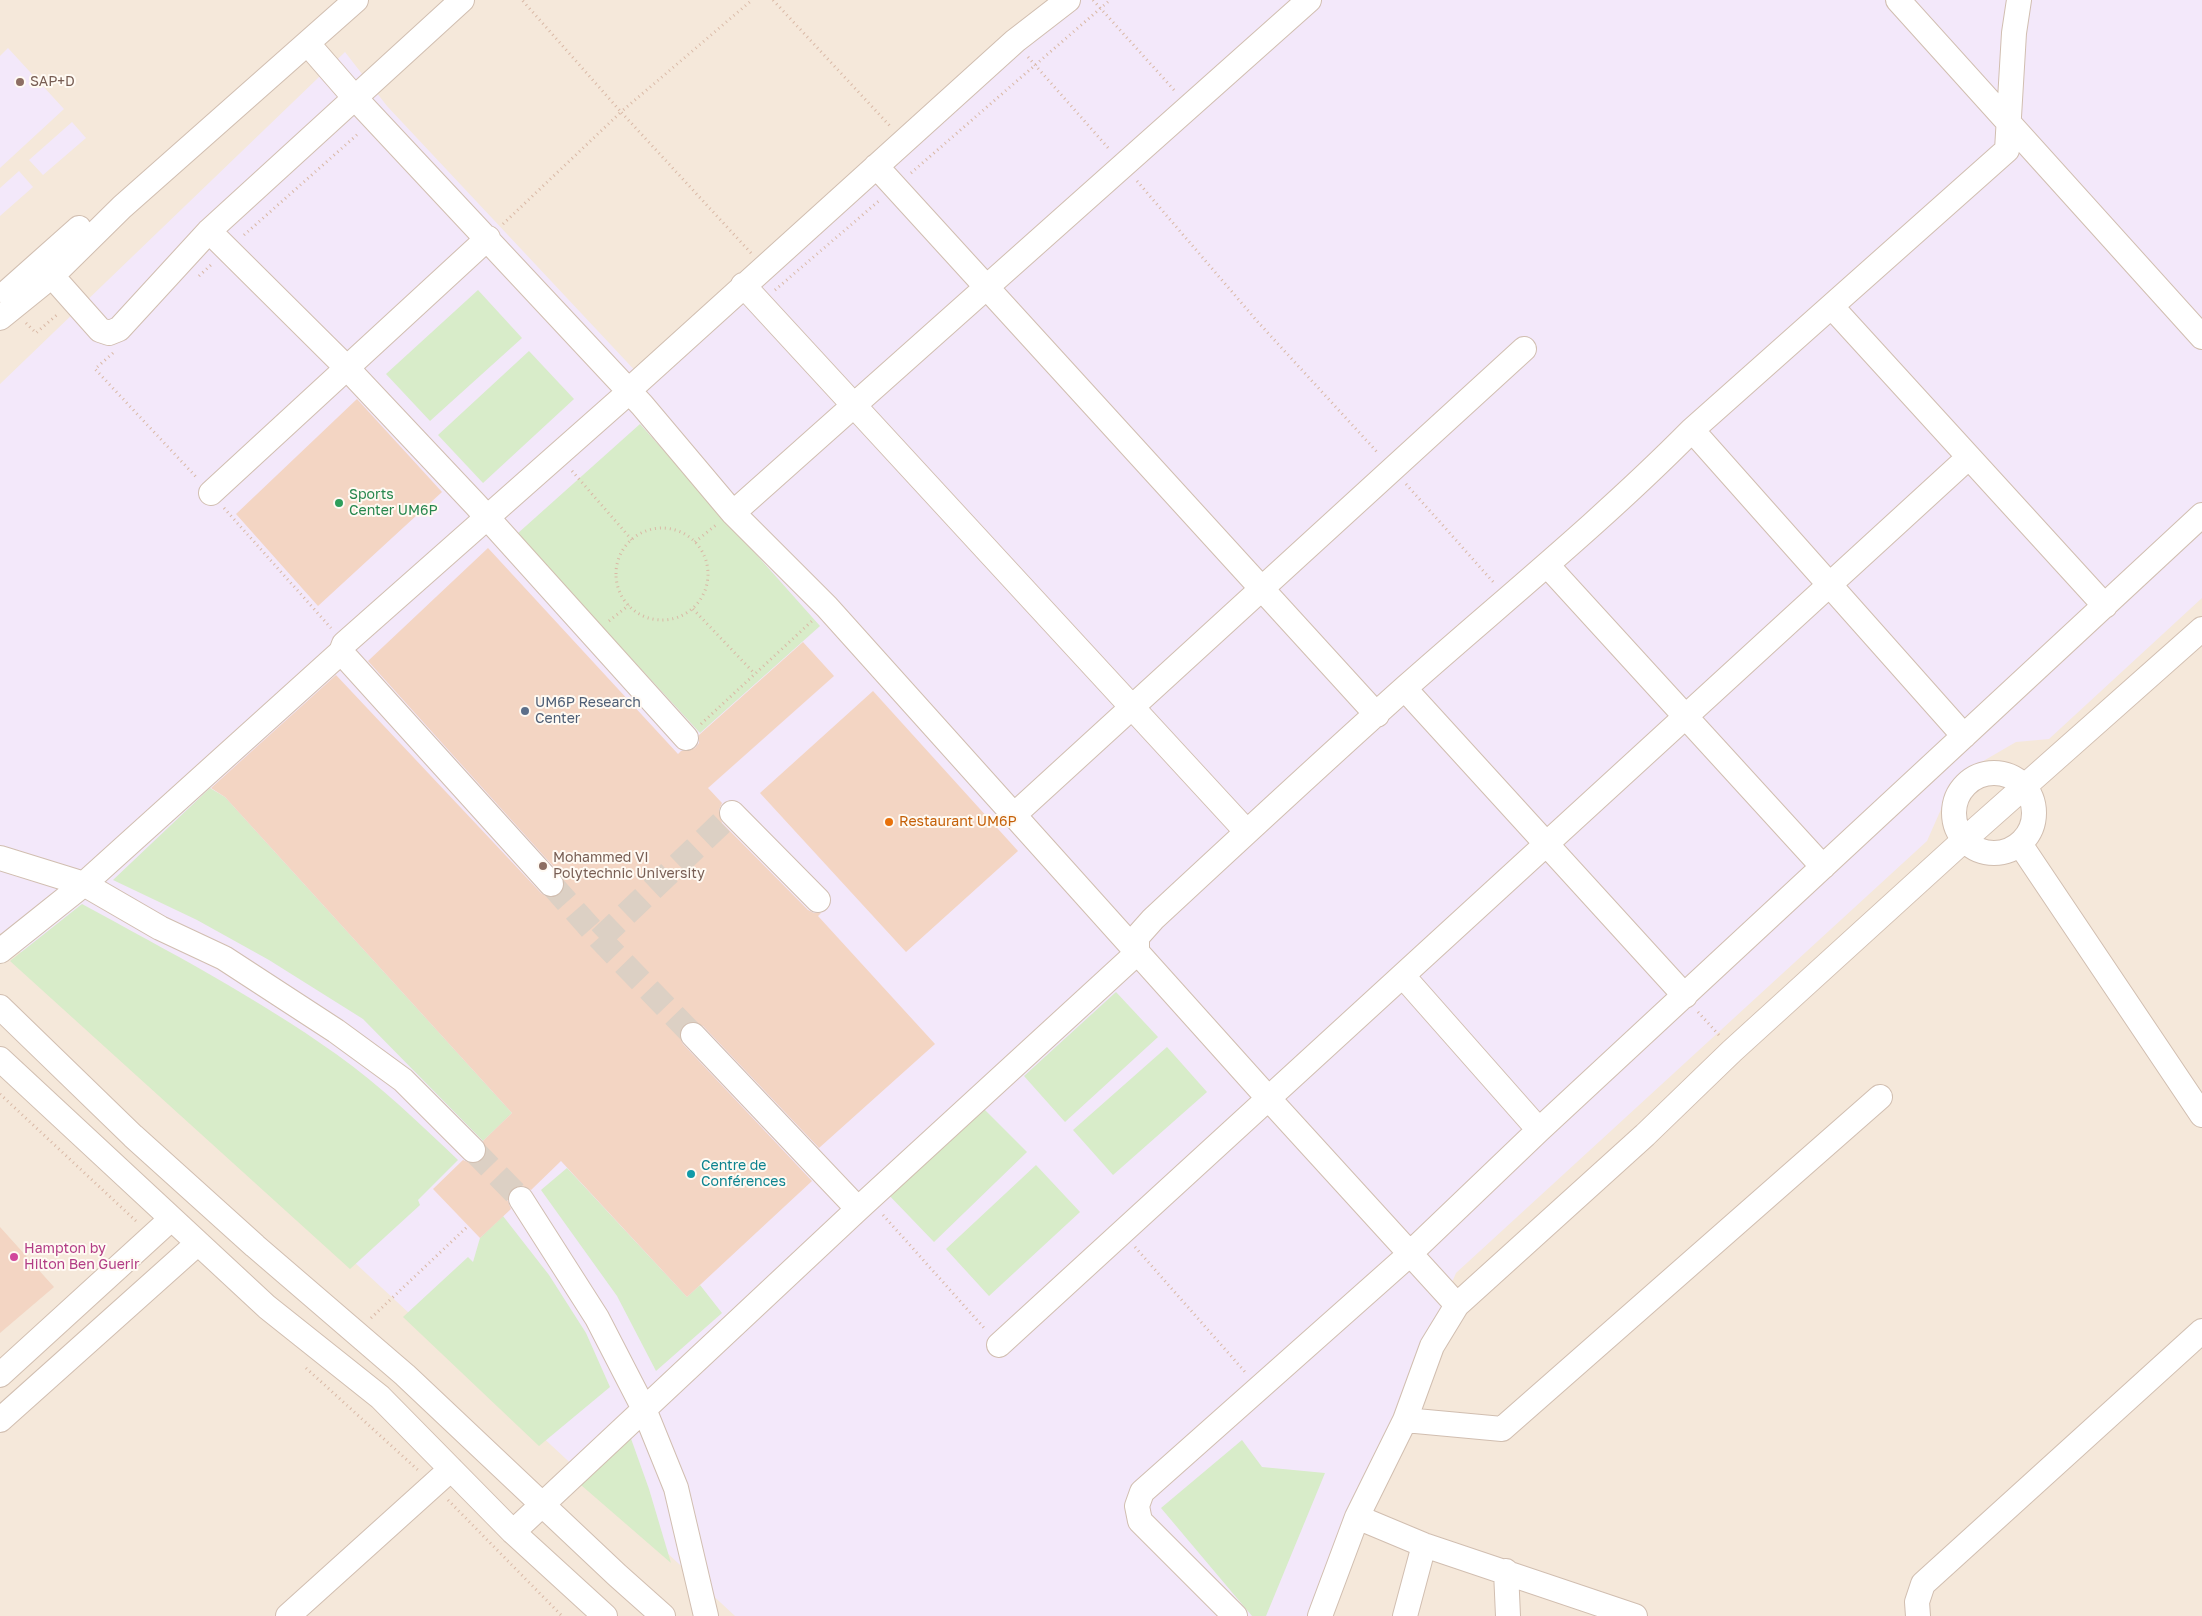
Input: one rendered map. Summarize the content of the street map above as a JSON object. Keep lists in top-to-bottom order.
{
  "places": [
    "SAP+D",
    "Sports Center UM6P",
    "UM6P Research Center",
    "Restaurant UM6P",
    "Mohammed VI Polytechnic University",
    "Centre de Conférences",
    "Hampton by Hilton Ben Guerir"
  ]
}
